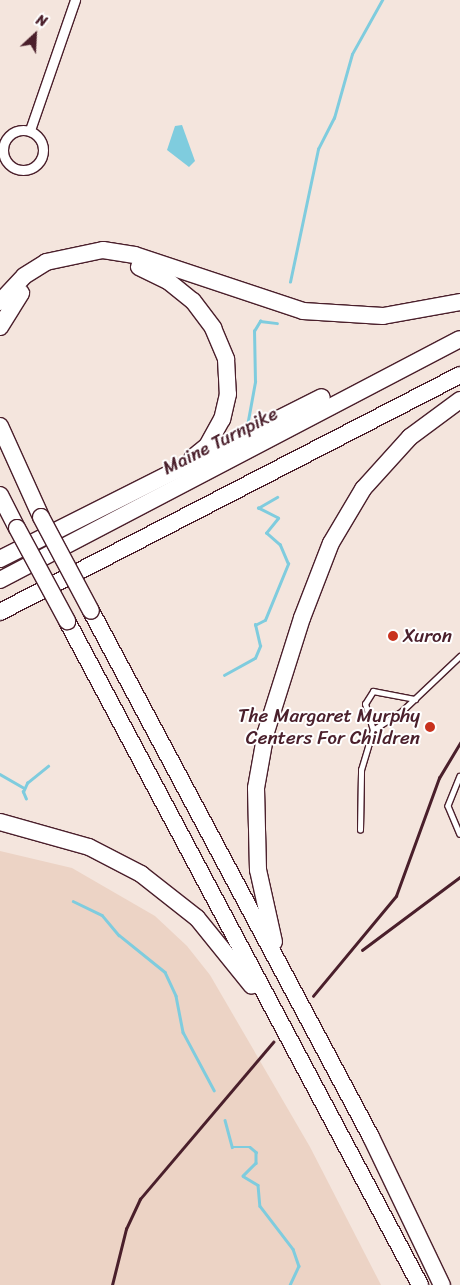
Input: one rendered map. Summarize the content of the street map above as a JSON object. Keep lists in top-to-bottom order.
{
  "streets": {
    "highway": ["Maine Turnpike"]
  },
  "places": ["Xuron", "The Margaret Murphy Centers For Children"],
  "north": "top right"
}
